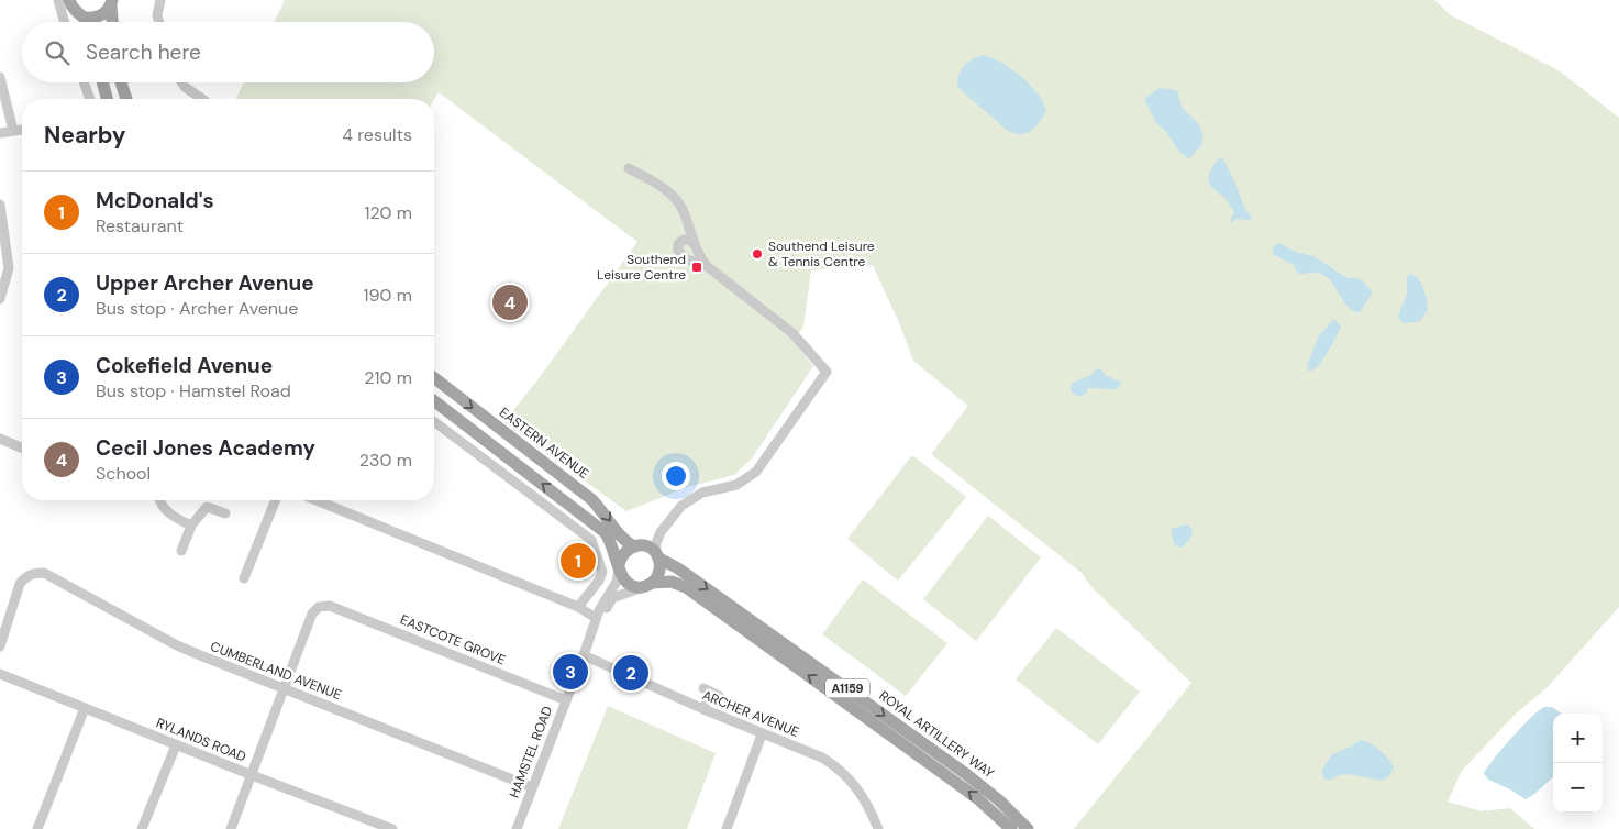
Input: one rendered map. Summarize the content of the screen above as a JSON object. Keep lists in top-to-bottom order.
{
  "streets": {
    "main road": ["EASTERN AVENUE", "A1159", "ROYAL ARTILLERY WAY"],
    "street": [
      "EASTCOTE GROVE",
      "CUMBERLAND AVENUE",
      "ARCHER AVENUE",
      "RYLANDS ROAD",
      "HAMSTEL ROAD"
    ]
  },
  "crossings": [
    ["EASTERN AVENUE", "ROYAL ARTILLERY WAY"],
    ["EASTERN AVENUE", "HAMSTEL ROAD"],
    ["EASTCOTE GROVE", "CUMBERLAND AVENUE"],
    ["EASTCOTE GROVE", "HAMSTEL ROAD"],
    ["CUMBERLAND AVENUE", "HAMSTEL ROAD"],
    ["ARCHER AVENUE", "HAMSTEL ROAD"],
    ["ROYAL ARTILLERY WAY", "HAMSTEL ROAD"]
  ],
  "places": {
    "other": ["Southend Leisure & Tennis Centre"],
    "transit": ["Southend Leisure Centre"]
  },
  "page": {
    "search": "Search here",
    "heading": ["Nearby", "4 results"],
    "list": [
      {
        "mark": "1",
        "name": "McDonald's",
        "note": "Restaurant",
        "value": "120 m"
      },
      {
        "mark": "2",
        "name": "Upper Archer Avenue",
        "note": "Bus stop · Archer Avenue",
        "value": "190 m"
      },
      {
        "mark": "3",
        "name": "Cokefield Avenue",
        "note": "Bus stop · Hamstel Road",
        "value": "210 m"
      },
      {
        "mark": "4",
        "name": "Cecil Jones Academy",
        "note": "School",
        "value": "230 m"
      }
    ],
    "pins": [
      "4",
      "1",
      "3",
      "2"
    ],
    "map_buttons": ["+", "−"]
  }
}
